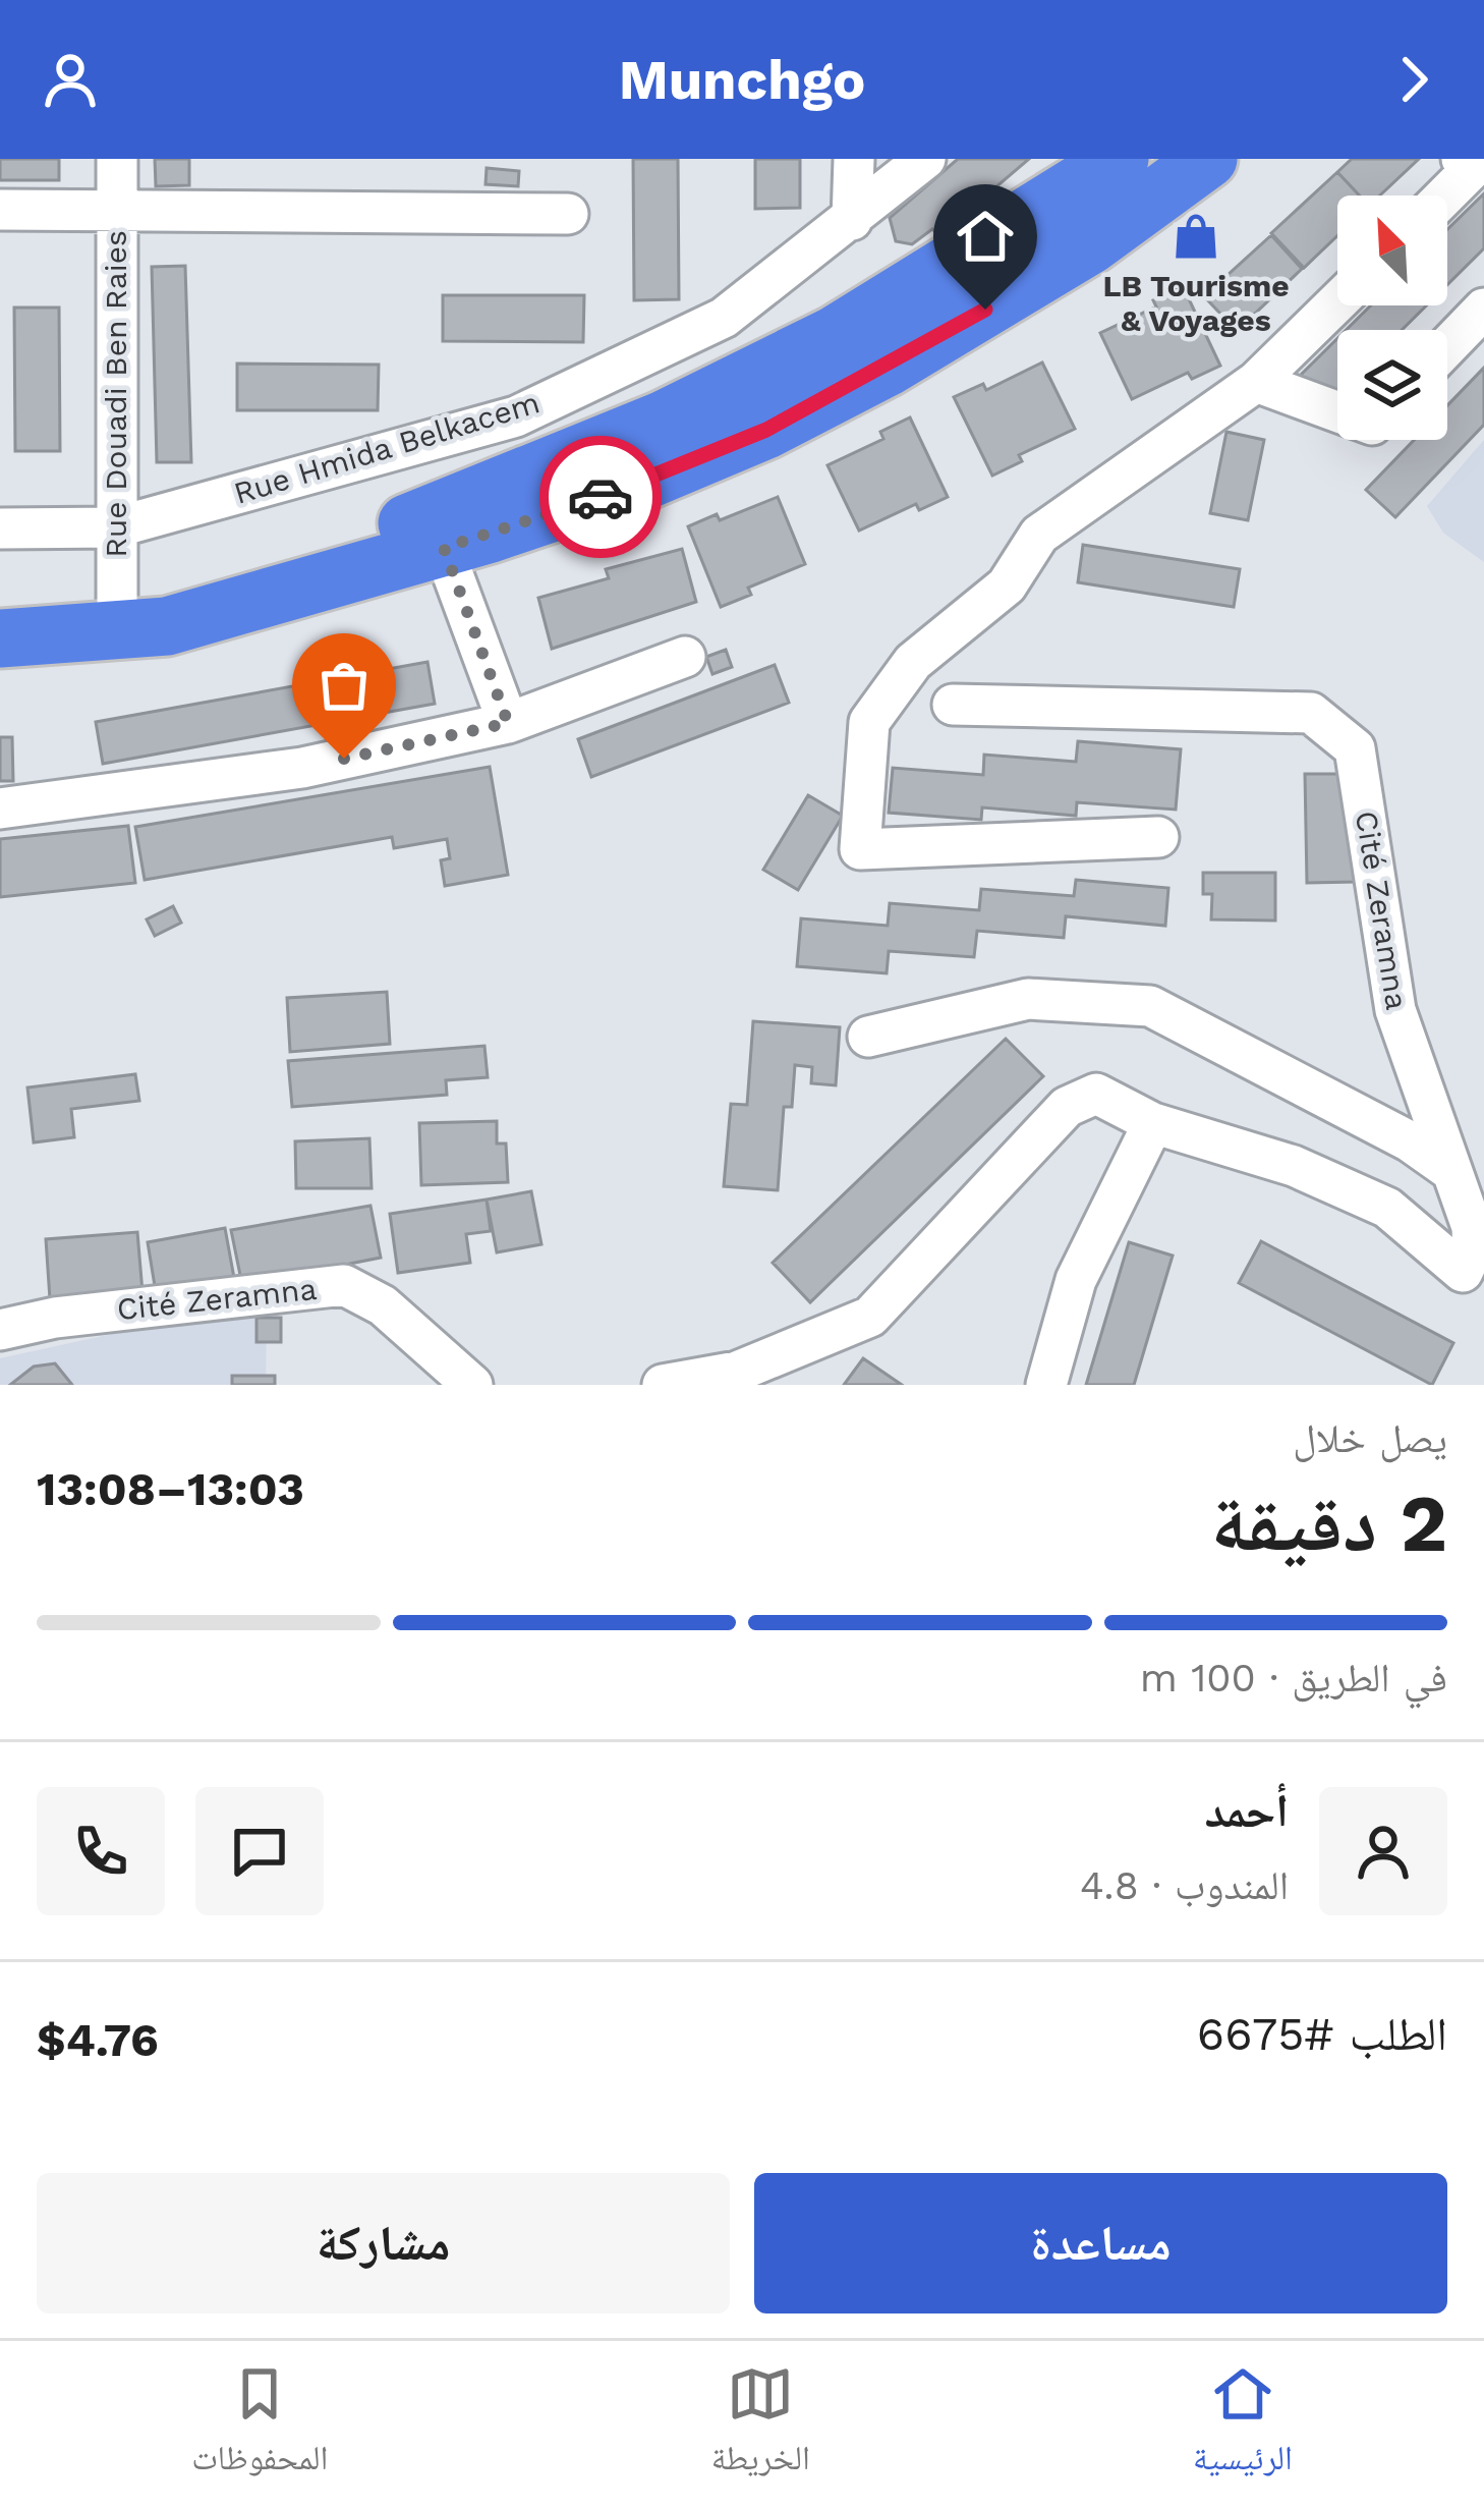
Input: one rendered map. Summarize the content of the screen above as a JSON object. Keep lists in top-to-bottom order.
{
  "streets": {
    "street": ["Rue Douadi Ben Raies", "Rue Hmida Belkacem", "Cité Zeramna"]
  },
  "crossings": [
    ["Rue Douadi Ben Raies", "Rue Hmida Belkacem"]
  ],
  "places": {
    "shop": ["LB Tourisme & Voyages"]
  },
  "north": "top left",
  "page": {
    "header": "Munchgo",
    "heading": ["2 دقيقة", "يصل خلال", "13:03–13:08"],
    "panel": [
      "أحمد",
      "المندوب · 4.8",
      "الطلب #6675",
      "$4.76"
    ],
    "bar": "في الطريق · 100 m",
    "buttons": ["مساعدة", "مشاركة"],
    "tabs": ["الرئيسية", "الخريطة", "المحفوظات"]
  }
}
